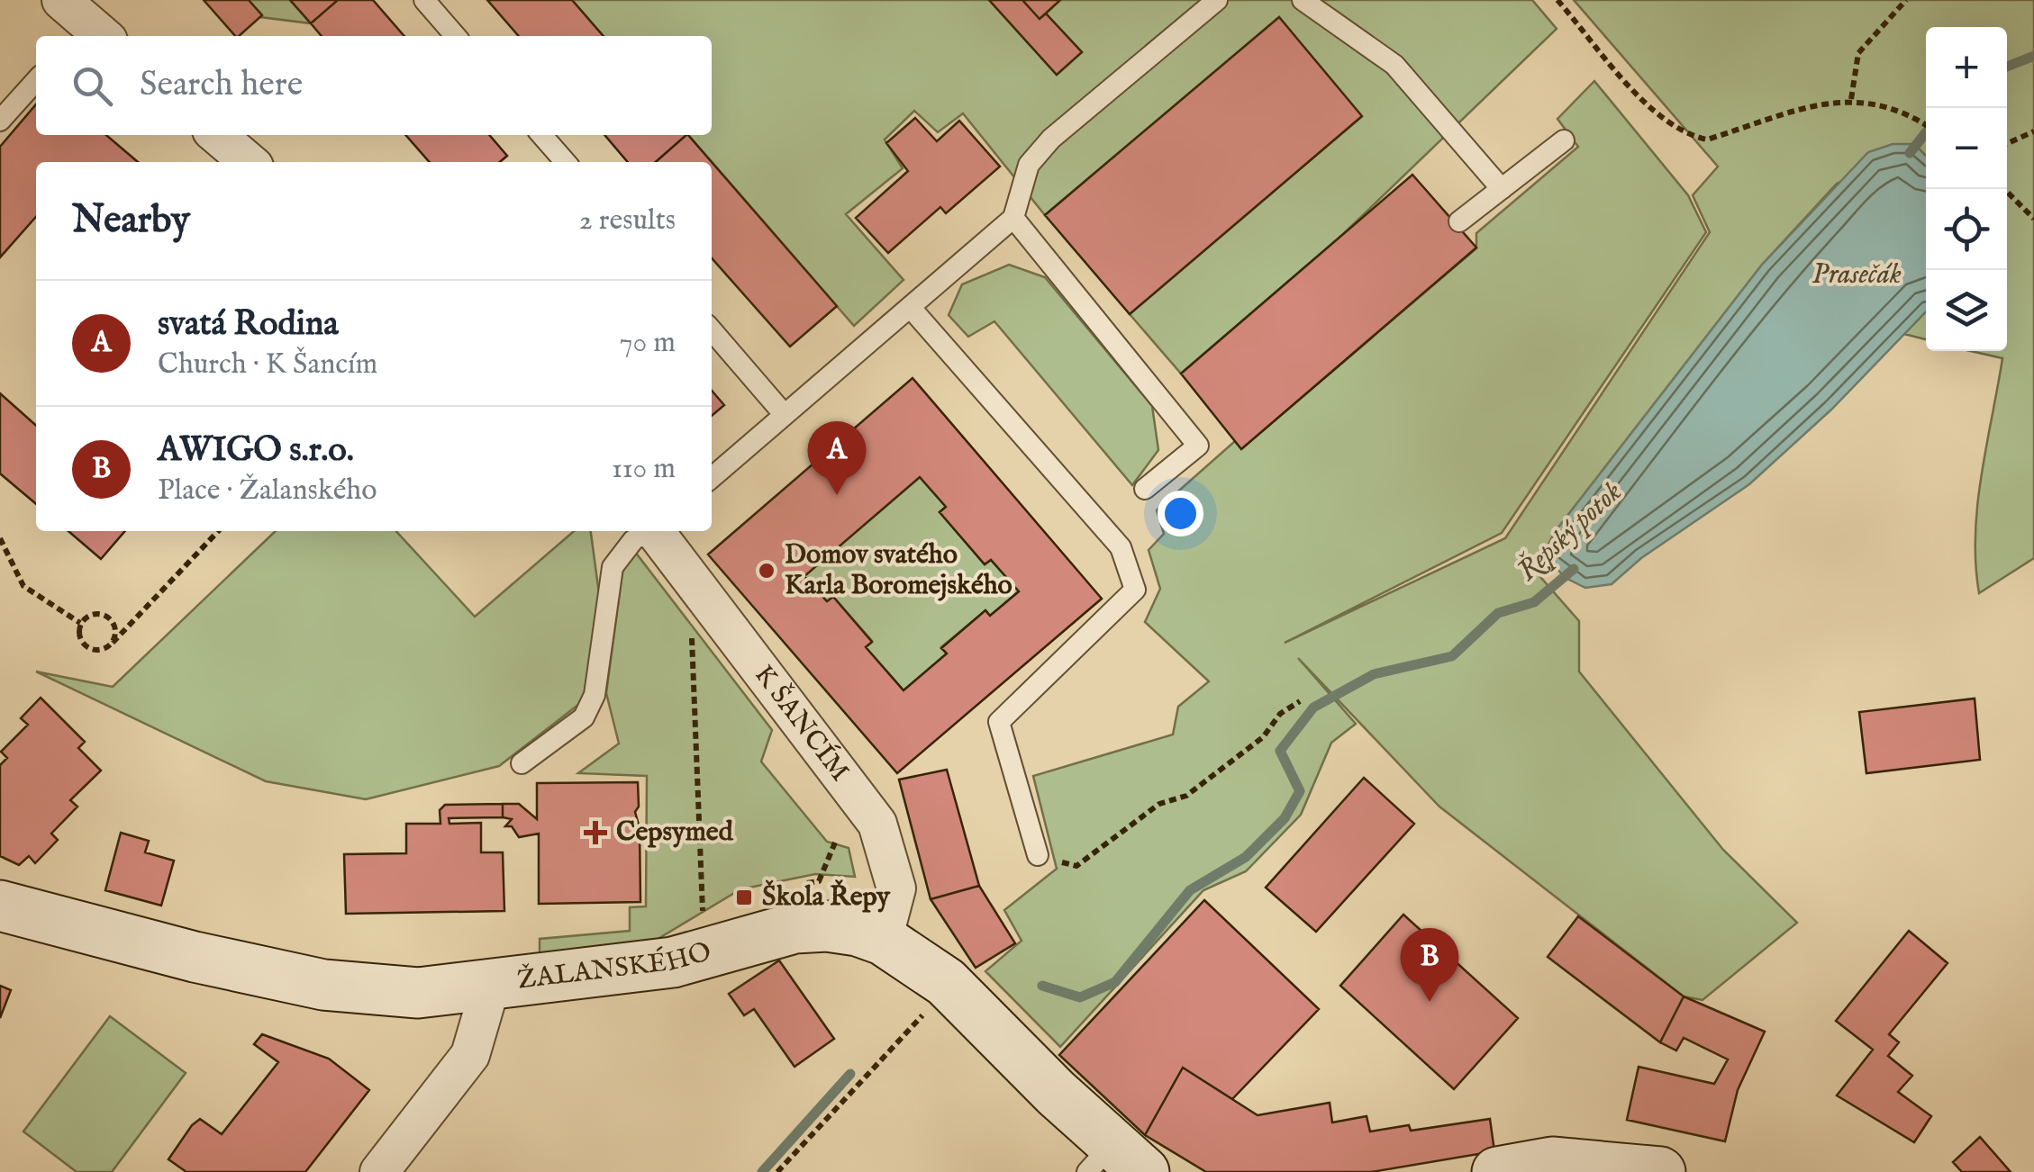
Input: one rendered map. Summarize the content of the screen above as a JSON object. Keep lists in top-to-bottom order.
{
  "streets": {
    "street": ["K ŠANCÍM", "ŽALANSKÉHO"]
  },
  "crossings": [
    ["K ŠANCÍM", "ŽALANSKÉHO"]
  ],
  "water": ["Prasečák", "Řepský potok"],
  "places": {
    "other": ["Domov svatého Karla Boromejského"],
    "health": ["Cepsymed"],
    "transit": ["Škola Řepy"]
  },
  "page": {
    "map_buttons": ["+", "−"],
    "search": "Search here",
    "heading": ["Nearby", "2 results"],
    "list": [
      {
        "mark": "A",
        "name": "svatá Rodina",
        "note": "Church · K Šancím",
        "value": "70 m"
      },
      {
        "mark": "B",
        "name": "AWIGO s.r.o.",
        "note": "Place · Žalanského",
        "value": "110 m"
      }
    ],
    "pins": ["A", "B"]
  }
}
